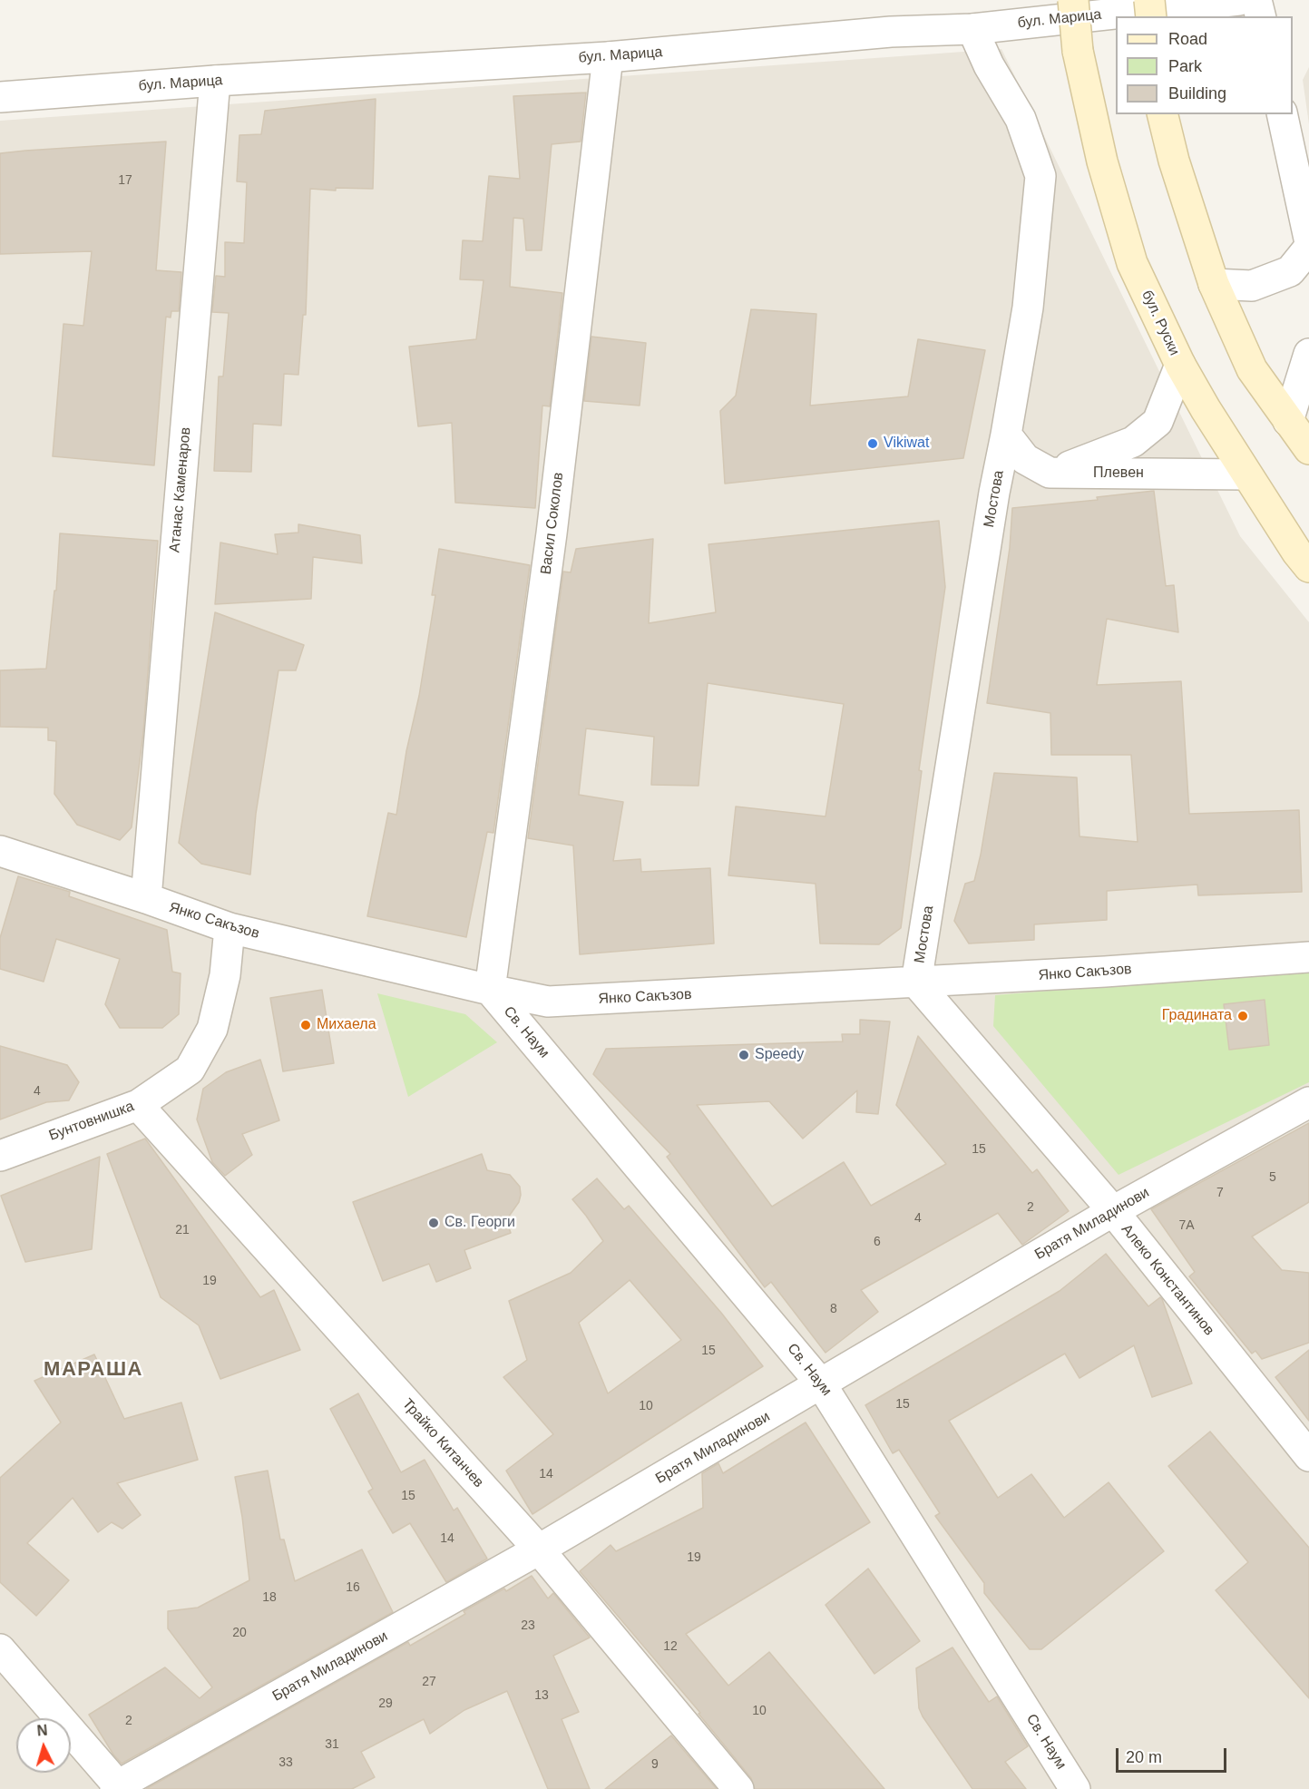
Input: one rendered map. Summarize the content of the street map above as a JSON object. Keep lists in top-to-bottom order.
{
  "streets": {
    "main road": ["бул. Руски"],
    "street": [
      "бул. Марица",
      "Плевен",
      "Атанас Каменаров",
      "Мостова",
      "Васил Соколов",
      "Янко Сакъзов",
      "Св. Наум",
      "Бунтовнишка",
      "Братя Миладинови",
      "Алеко Константинов",
      "Трайко Китанчев"
    ]
  },
  "crossings": [
    ["бул. Марица", "Атанас Каменаров"],
    ["бул. Марица", "Мостова"],
    ["бул. Марица", "Васил Соколов"],
    ["бул. Руски", "Плевен"],
    ["Плевен", "Мостова"],
    ["Атанас Каменаров", "Янко Сакъзов"],
    ["Мостова", "Янко Сакъзов"],
    ["Мостова", "Алеко Константинов"],
    ["Васил Соколов", "Янко Сакъзов"],
    ["Васил Соколов", "Св. Наум"],
    ["Янко Сакъзов", "Св. Наум"],
    ["Янко Сакъзов", "Бунтовнишка"],
    ["Янко Сакъзов", "Алеко Константинов"],
    ["Св. Наум", "Братя Миладинови"],
    ["Бунтовнишка", "Трайко Китанчев"],
    ["Братя Миладинови", "Алеко Константинов"],
    ["Братя Миладинови", "Трайко Китанчев"]
  ],
  "districts": ["МАРАША"],
  "places": [
    "Vikiwat",
    "Градината",
    "Михаела",
    "Speedy",
    "Св. Георги"
  ],
  "house_numbers": [
    "17",
    "4",
    "15",
    "5",
    "7",
    "2",
    "4",
    "7А",
    "21",
    "6",
    "19",
    "8",
    "15",
    "15",
    "10",
    "14",
    "15",
    "14",
    "19",
    "16",
    "18",
    "23",
    "20",
    "12",
    "27",
    "13",
    "29",
    "10",
    "2",
    "31",
    "33",
    "9"
  ],
  "legend": ["Road", "Park", "Building"],
  "scale_bar": "20 m",
  "north": "top"
}
